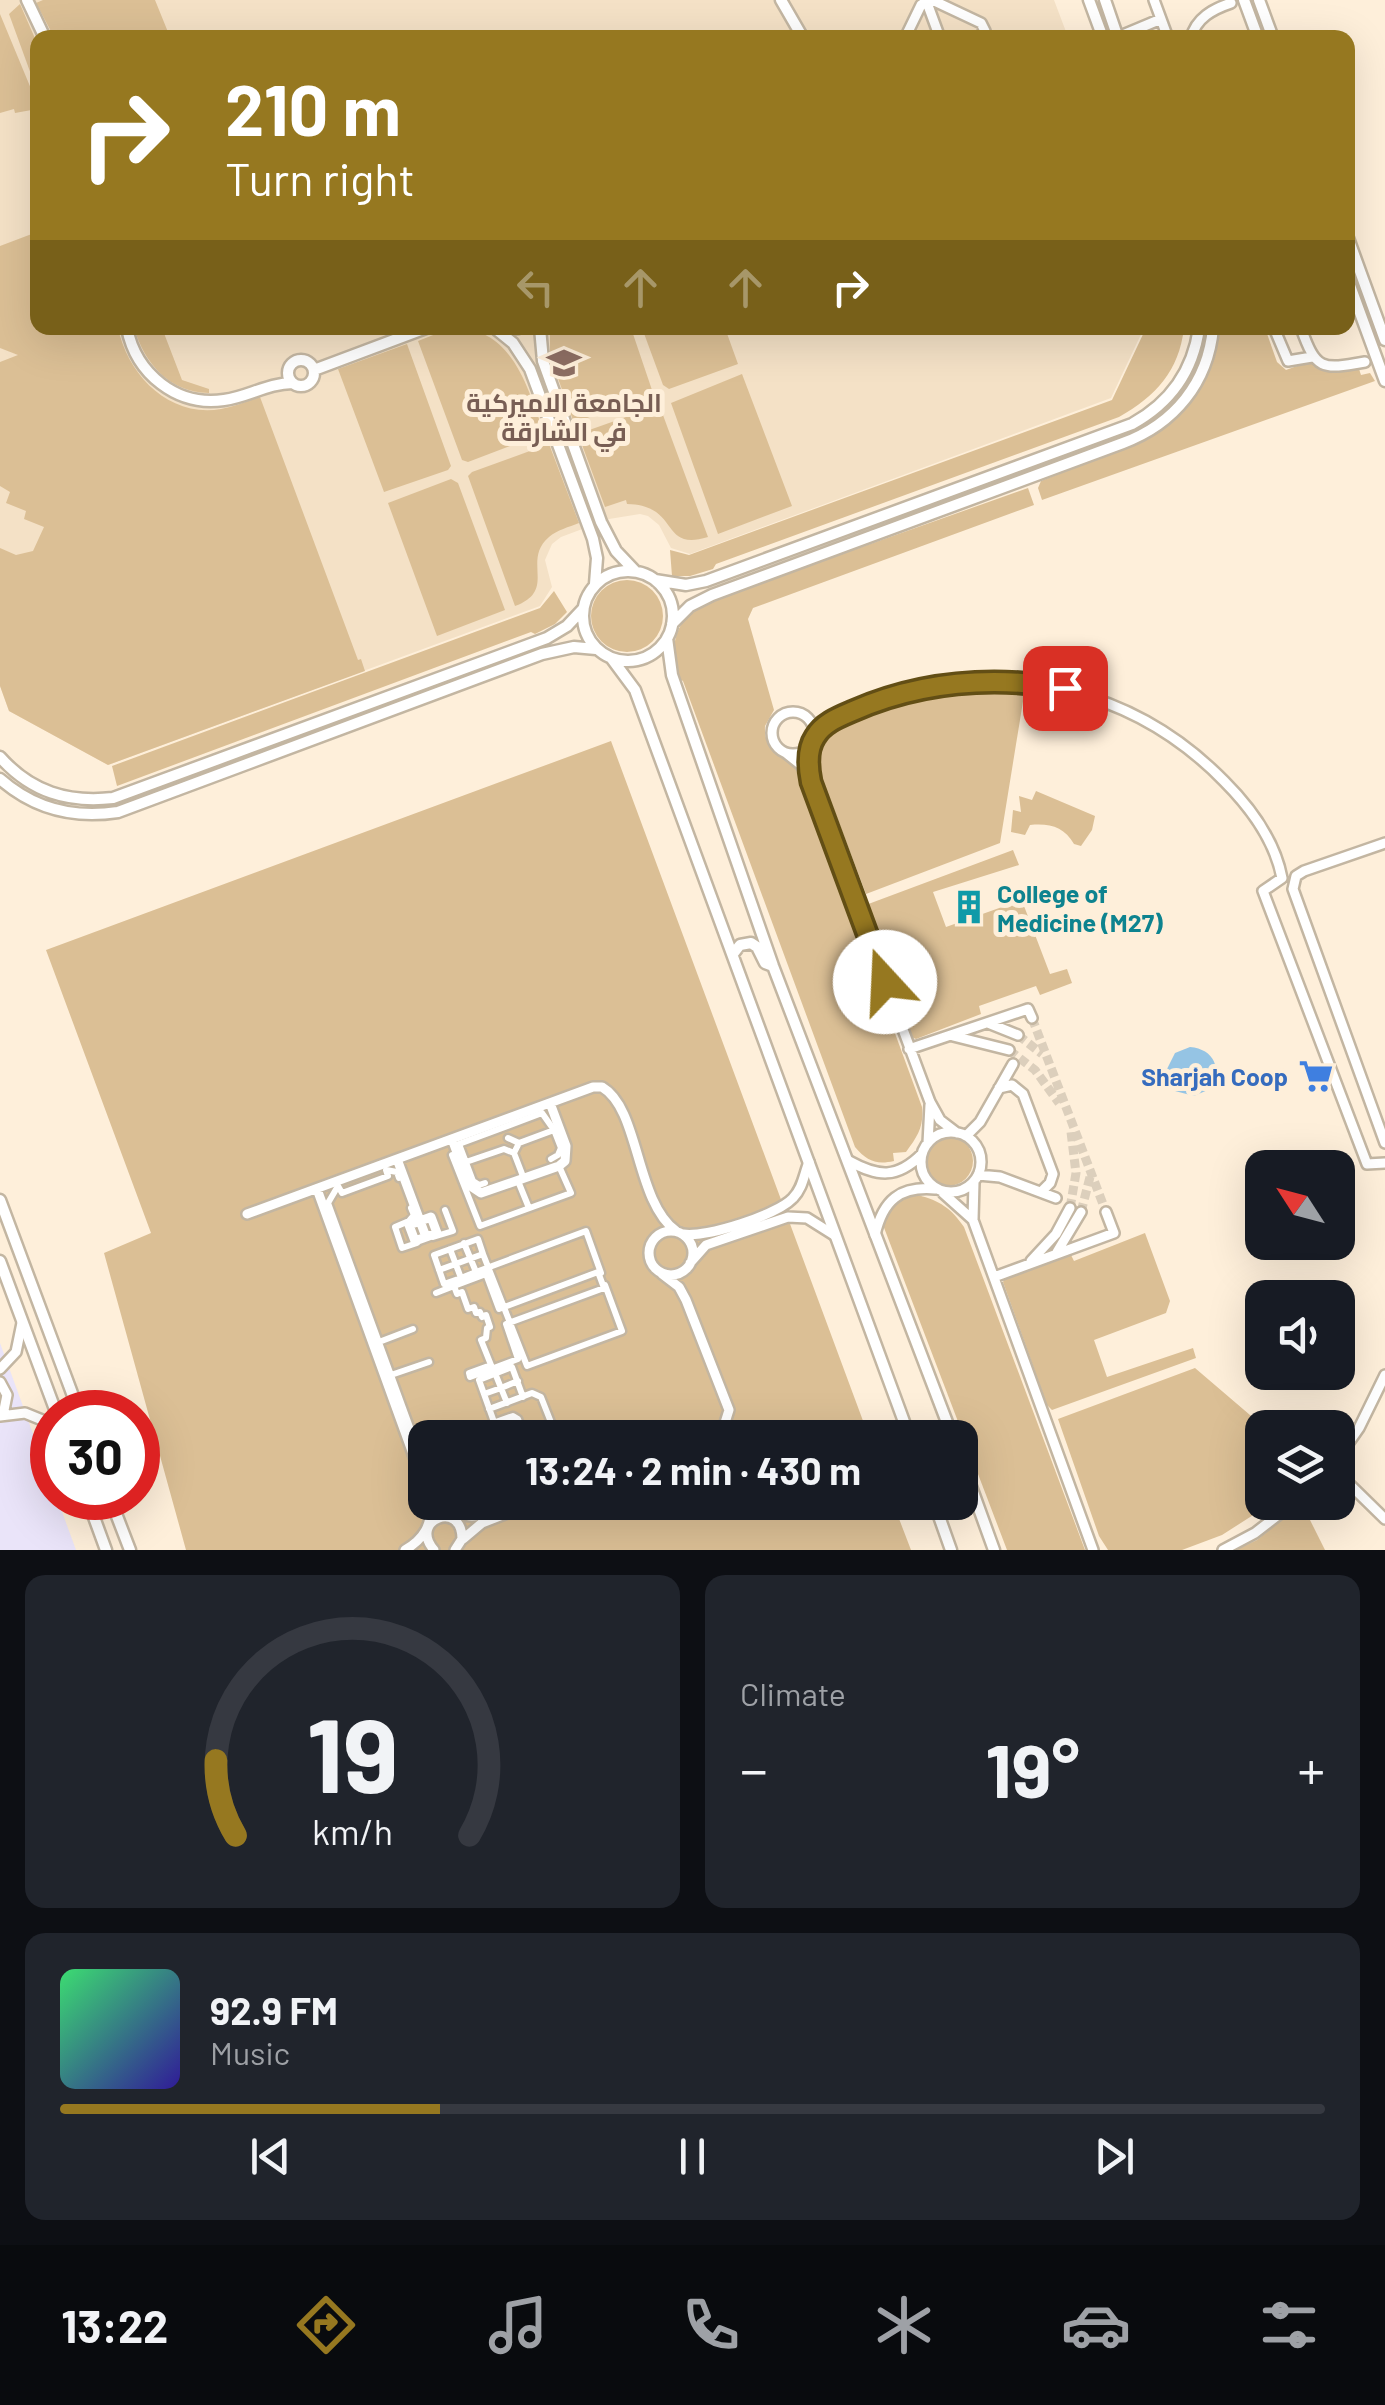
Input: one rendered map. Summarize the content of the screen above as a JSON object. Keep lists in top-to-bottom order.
{
  "places": {
    "school or university": ["الجامعة الاميركية في الشارقة"],
    "building": ["College of Medicine (M27)"],
    "supermarket": ["Sharjah Coop"]
  },
  "north": "top left",
  "page": {
    "turn": ["210 m", "Turn right"],
    "limit": "30",
    "trip": "13:24 · 2 min · 430 m",
    "tile": "Climate",
    "heat": ["−", "19°", "+"],
    "song": ["92.9 FM", "Music"],
    "tabs": "13:22",
    "gauge": ["19", "km/h"]
  }
}
